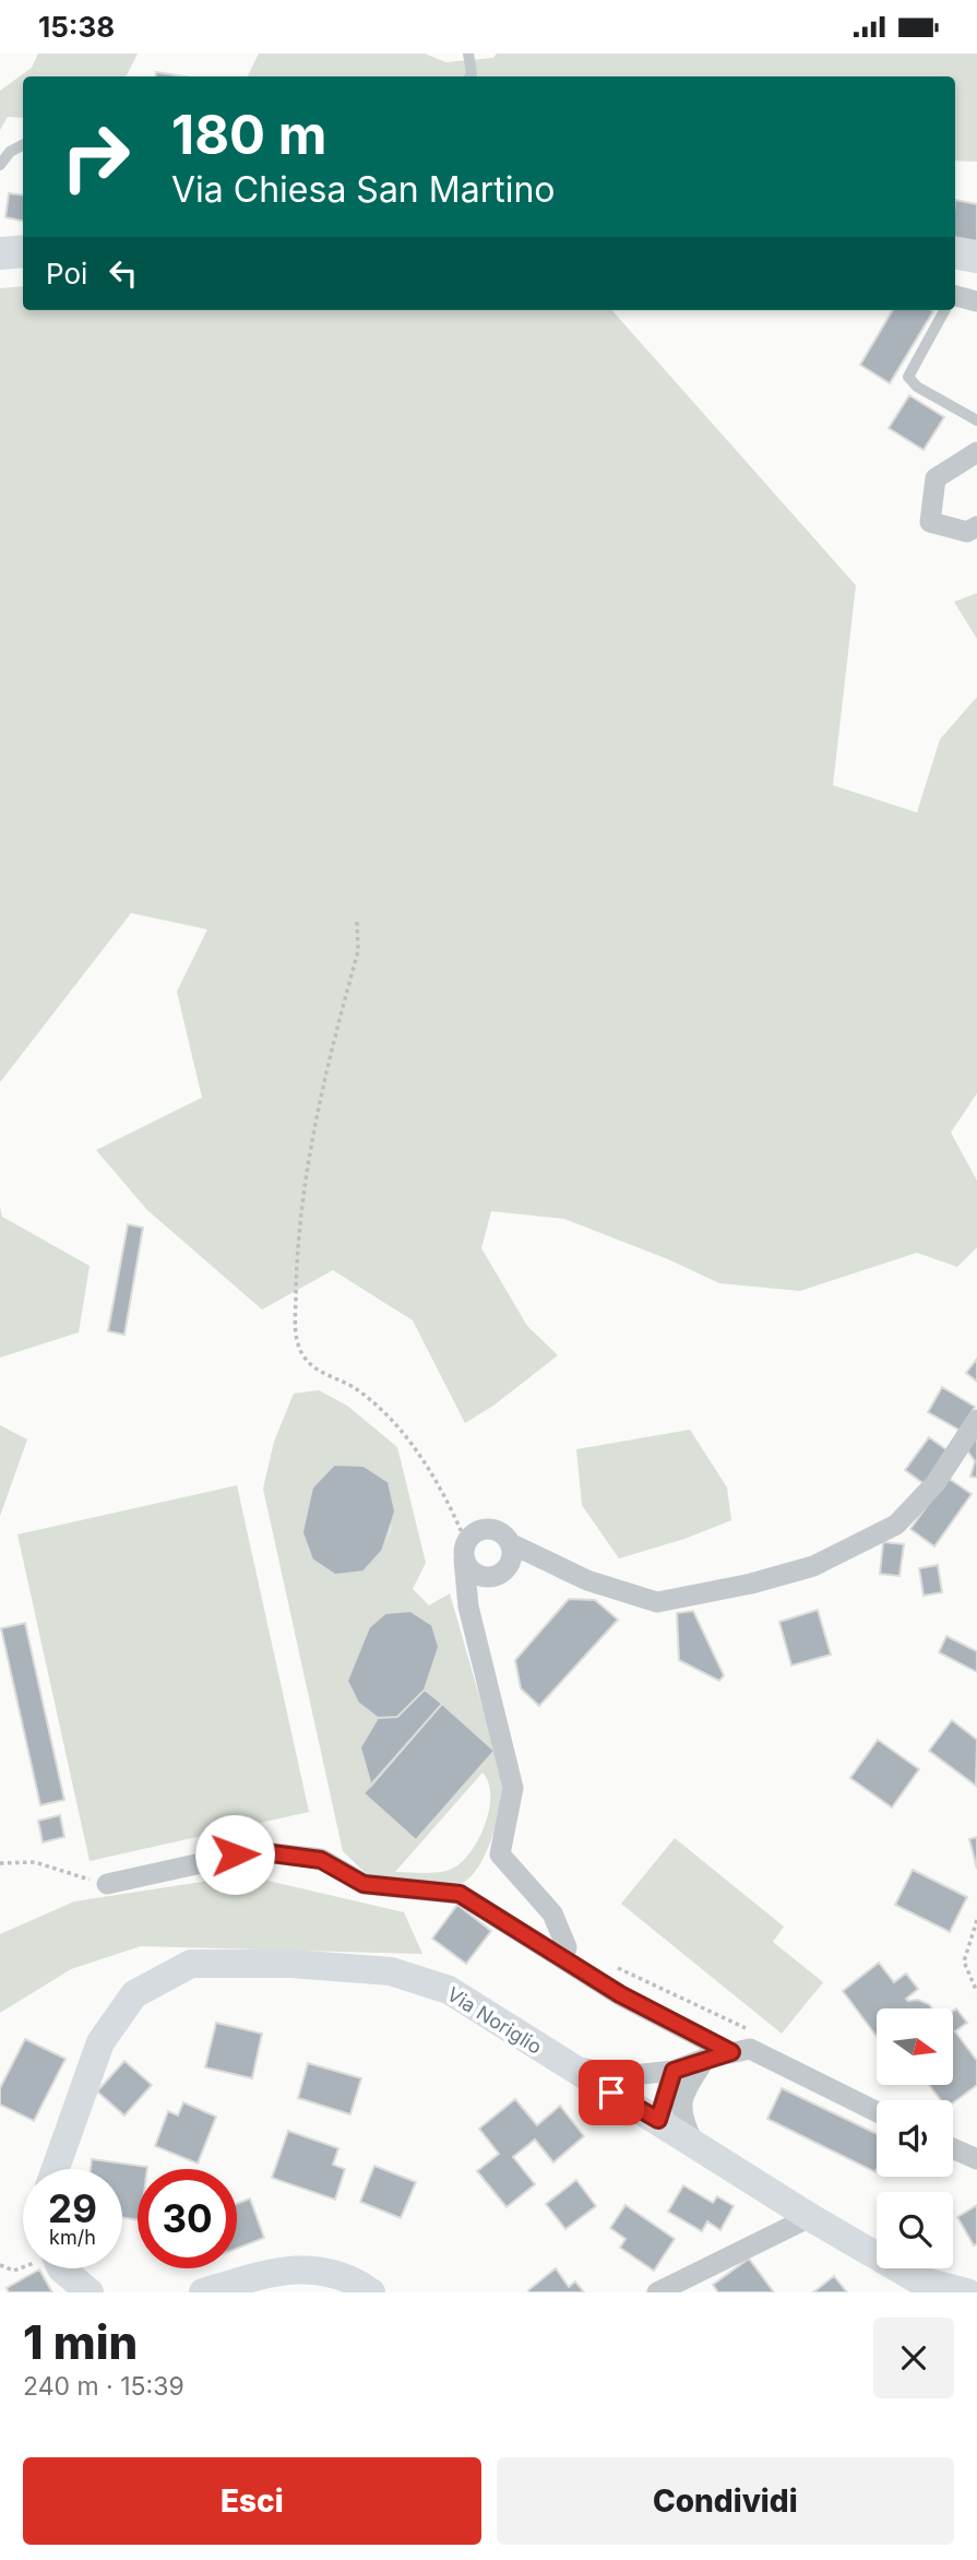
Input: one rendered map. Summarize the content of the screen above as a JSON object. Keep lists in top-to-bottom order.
{
  "streets": {
    "main road": ["Via Noriglio"]
  },
  "north": "right",
  "page": {
    "status": "15:38",
    "turn": ["180 m", "Via Chiesa San Martino"],
    "then": "Poi",
    "speed": "29 km/h",
    "limit": "30",
    "heading": ["1 min", "240 m · 15:39"],
    "buttons": ["Esci", "Condividi"]
  }
}
